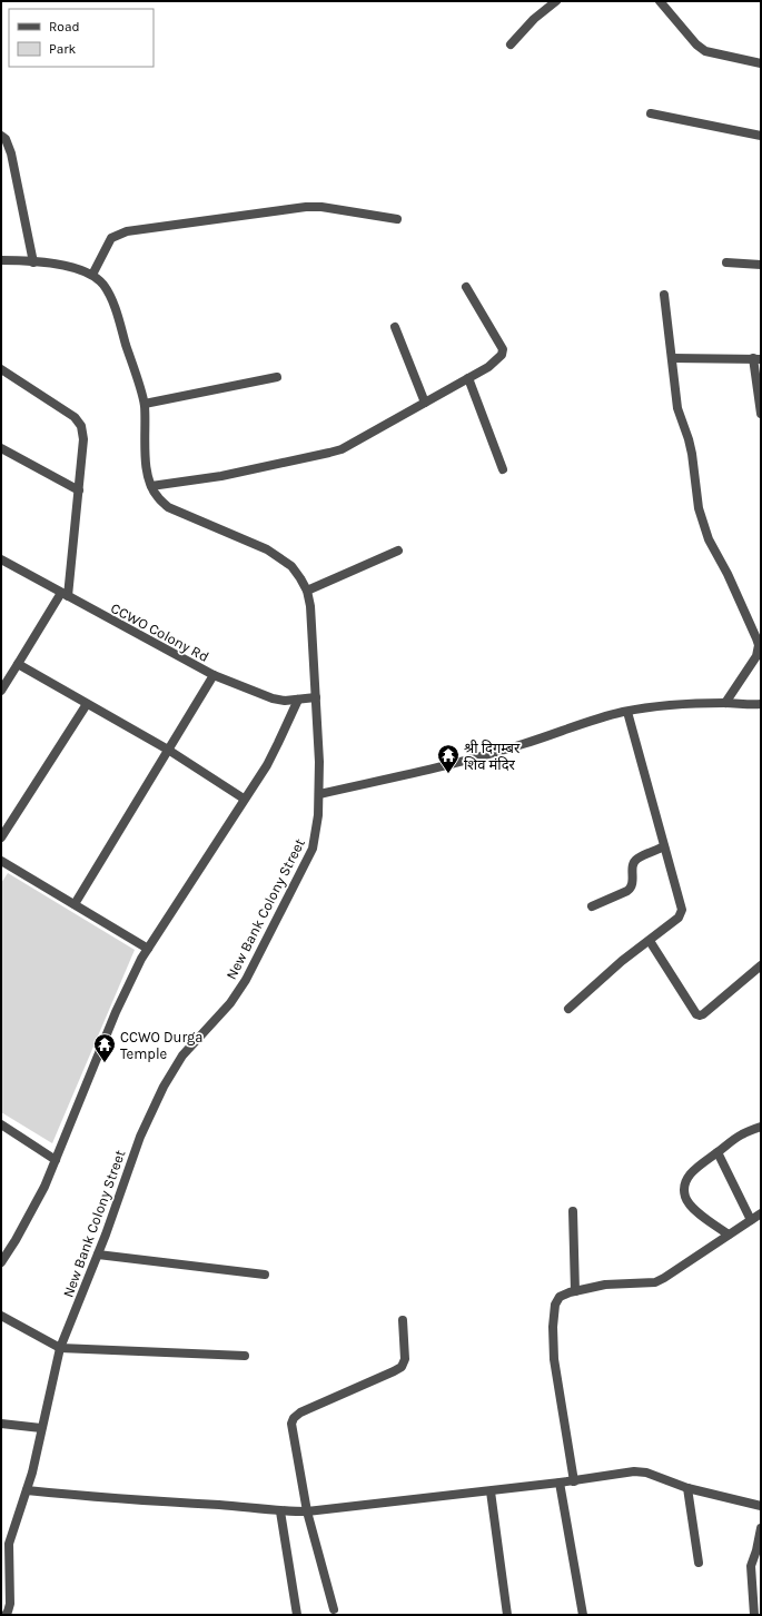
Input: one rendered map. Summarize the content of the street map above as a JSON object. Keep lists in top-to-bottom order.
{
  "streets": {
    "street": ["CCWO Colony Rd", "New Bank Colony Street"]
  },
  "crossings": [
    ["CCWO Colony Rd", "New Bank Colony Street"]
  ],
  "places": {
    "temple": ["श्री दिगम्बर शिव मंदिर", "CCWO Durga Temple"]
  },
  "legend": ["Road", "Park"]
}
